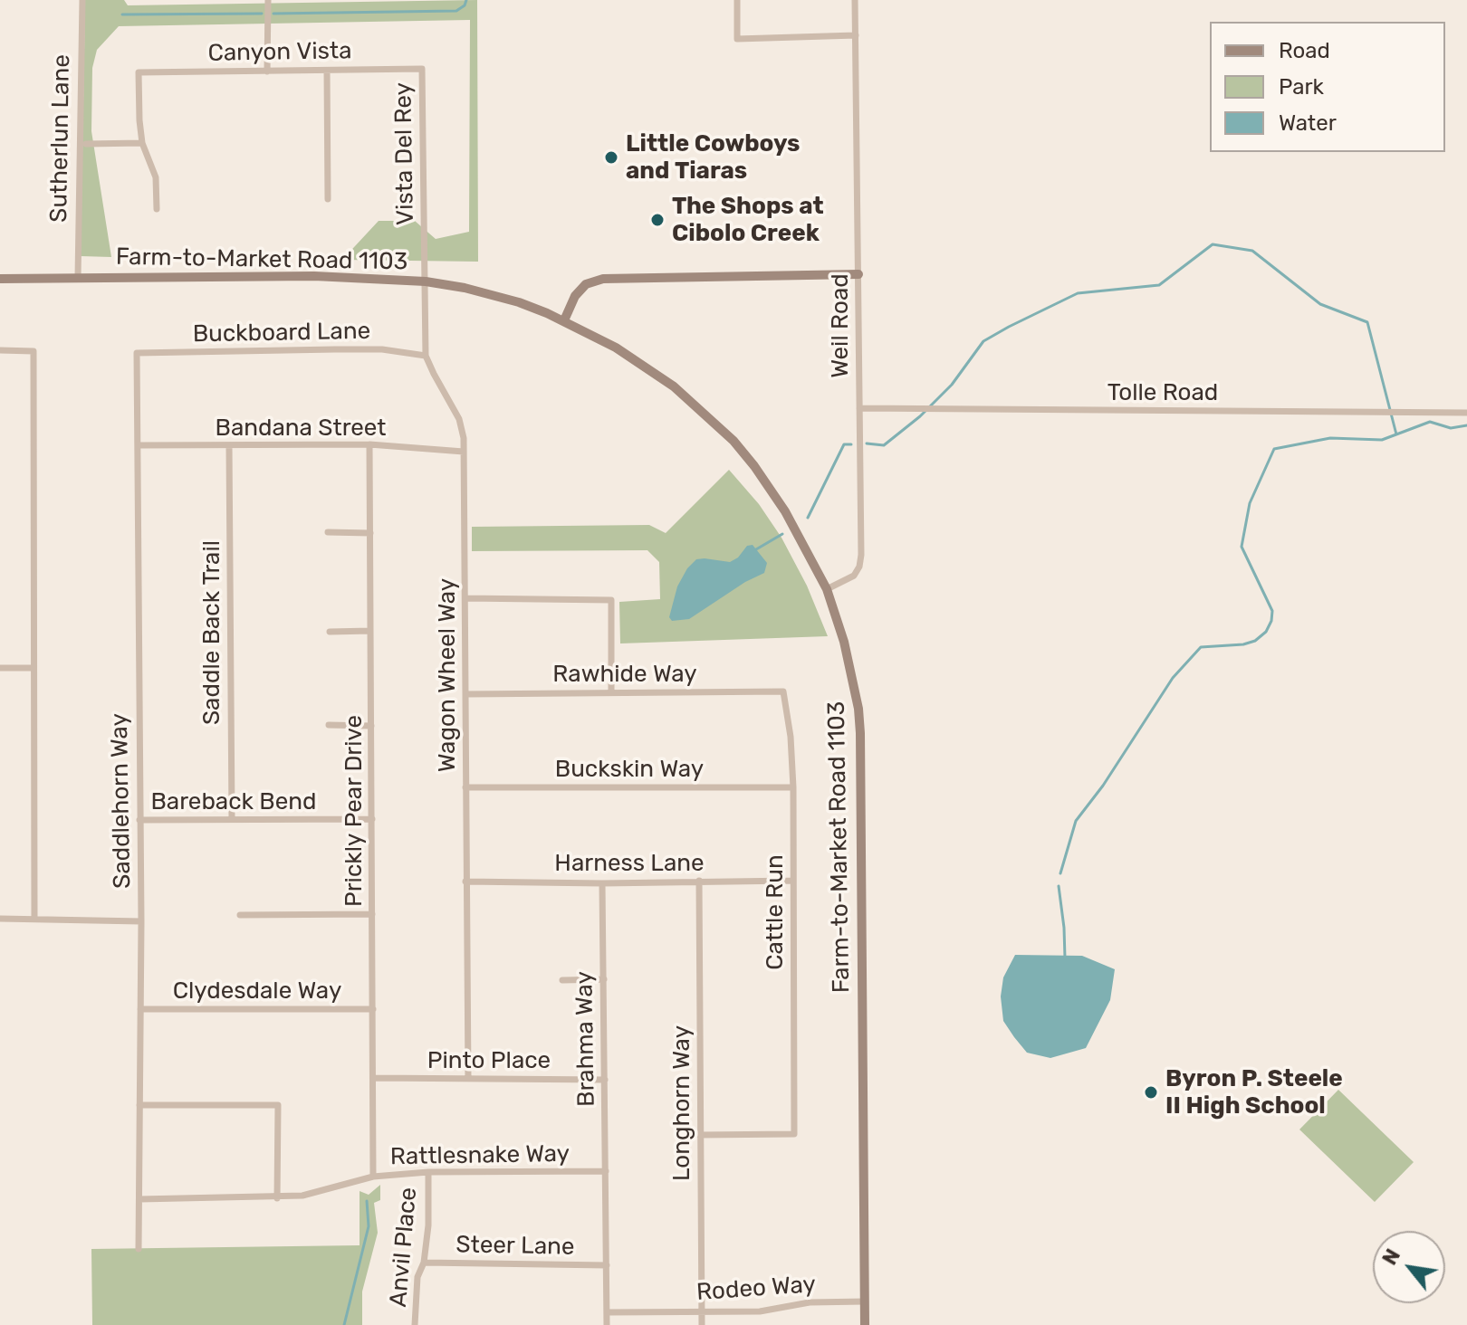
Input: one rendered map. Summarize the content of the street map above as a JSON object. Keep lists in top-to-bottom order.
{
  "streets": {
    "main road": ["Farm-to-Market Road 1103"],
    "street": [
      "Canyon Vista",
      "Sutherlun Lane",
      "Vista Del Rey",
      "Weil Road",
      "Buckboard Lane",
      "Tolle Road",
      "Bandana Street",
      "Saddle Back Trail",
      "Rawhide Way",
      "Wagon Wheel Way",
      "Buckskin Way",
      "Saddlehorn Way",
      "Bareback Bend",
      "Prickly Pear Drive",
      "Harness Lane",
      "Cattle Run",
      "Clydesdale Way",
      "Brahma Way",
      "Pinto Place",
      "Longhorn Way",
      "Rattlesnake Way",
      "Steer Lane",
      "Anvil Place",
      "Rodeo Way"
    ]
  },
  "crossings": [
    ["Canyon Vista", "Vista Del Rey"],
    ["Sutherlun Lane", "Farm-to-Market Road 1103"],
    ["Vista Del Rey", "Farm-to-Market Road 1103"],
    ["Vista Del Rey", "Wagon Wheel Way"],
    ["Farm-to-Market Road 1103", "Weil Road"],
    ["Farm-to-Market Road 1103", "Wagon Wheel Way"],
    ["Farm-to-Market Road 1103", "Rodeo Way"],
    ["Weil Road", "Tolle Road"],
    ["Buckboard Lane", "Wagon Wheel Way"],
    ["Buckboard Lane", "Saddlehorn Way"],
    ["Bandana Street", "Saddle Back Trail"],
    ["Bandana Street", "Wagon Wheel Way"],
    ["Bandana Street", "Saddlehorn Way"],
    ["Bandana Street", "Prickly Pear Drive"],
    ["Saddle Back Trail", "Bareback Bend"],
    ["Rawhide Way", "Wagon Wheel Way"],
    ["Rawhide Way", "Cattle Run"],
    ["Wagon Wheel Way", "Buckskin Way"],
    ["Wagon Wheel Way", "Harness Lane"],
    ["Wagon Wheel Way", "Pinto Place"],
    ["Buckskin Way", "Cattle Run"],
    ["Saddlehorn Way", "Bareback Bend"],
    ["Saddlehorn Way", "Clydesdale Way"],
    ["Saddlehorn Way", "Rattlesnake Way"],
    ["Bareback Bend", "Prickly Pear Drive"],
    ["Prickly Pear Drive", "Clydesdale Way"],
    ["Prickly Pear Drive", "Pinto Place"],
    ["Prickly Pear Drive", "Rattlesnake Way"],
    ["Harness Lane", "Cattle Run"],
    ["Harness Lane", "Brahma Way"],
    ["Harness Lane", "Longhorn Way"],
    ["Cattle Run", "Longhorn Way"],
    ["Brahma Way", "Pinto Place"],
    ["Brahma Way", "Rattlesnake Way"],
    ["Brahma Way", "Steer Lane"],
    ["Brahma Way", "Rodeo Way"],
    ["Longhorn Way", "Rodeo Way"],
    ["Rattlesnake Way", "Anvil Place"],
    ["Steer Lane", "Anvil Place"]
  ],
  "places": ["Little Cowboys and Tiaras", "The Shops at Cibolo Creek", "Byron P. Steele II High School"],
  "legend": ["Road", "Park", "Water"],
  "north": "top left"
}
